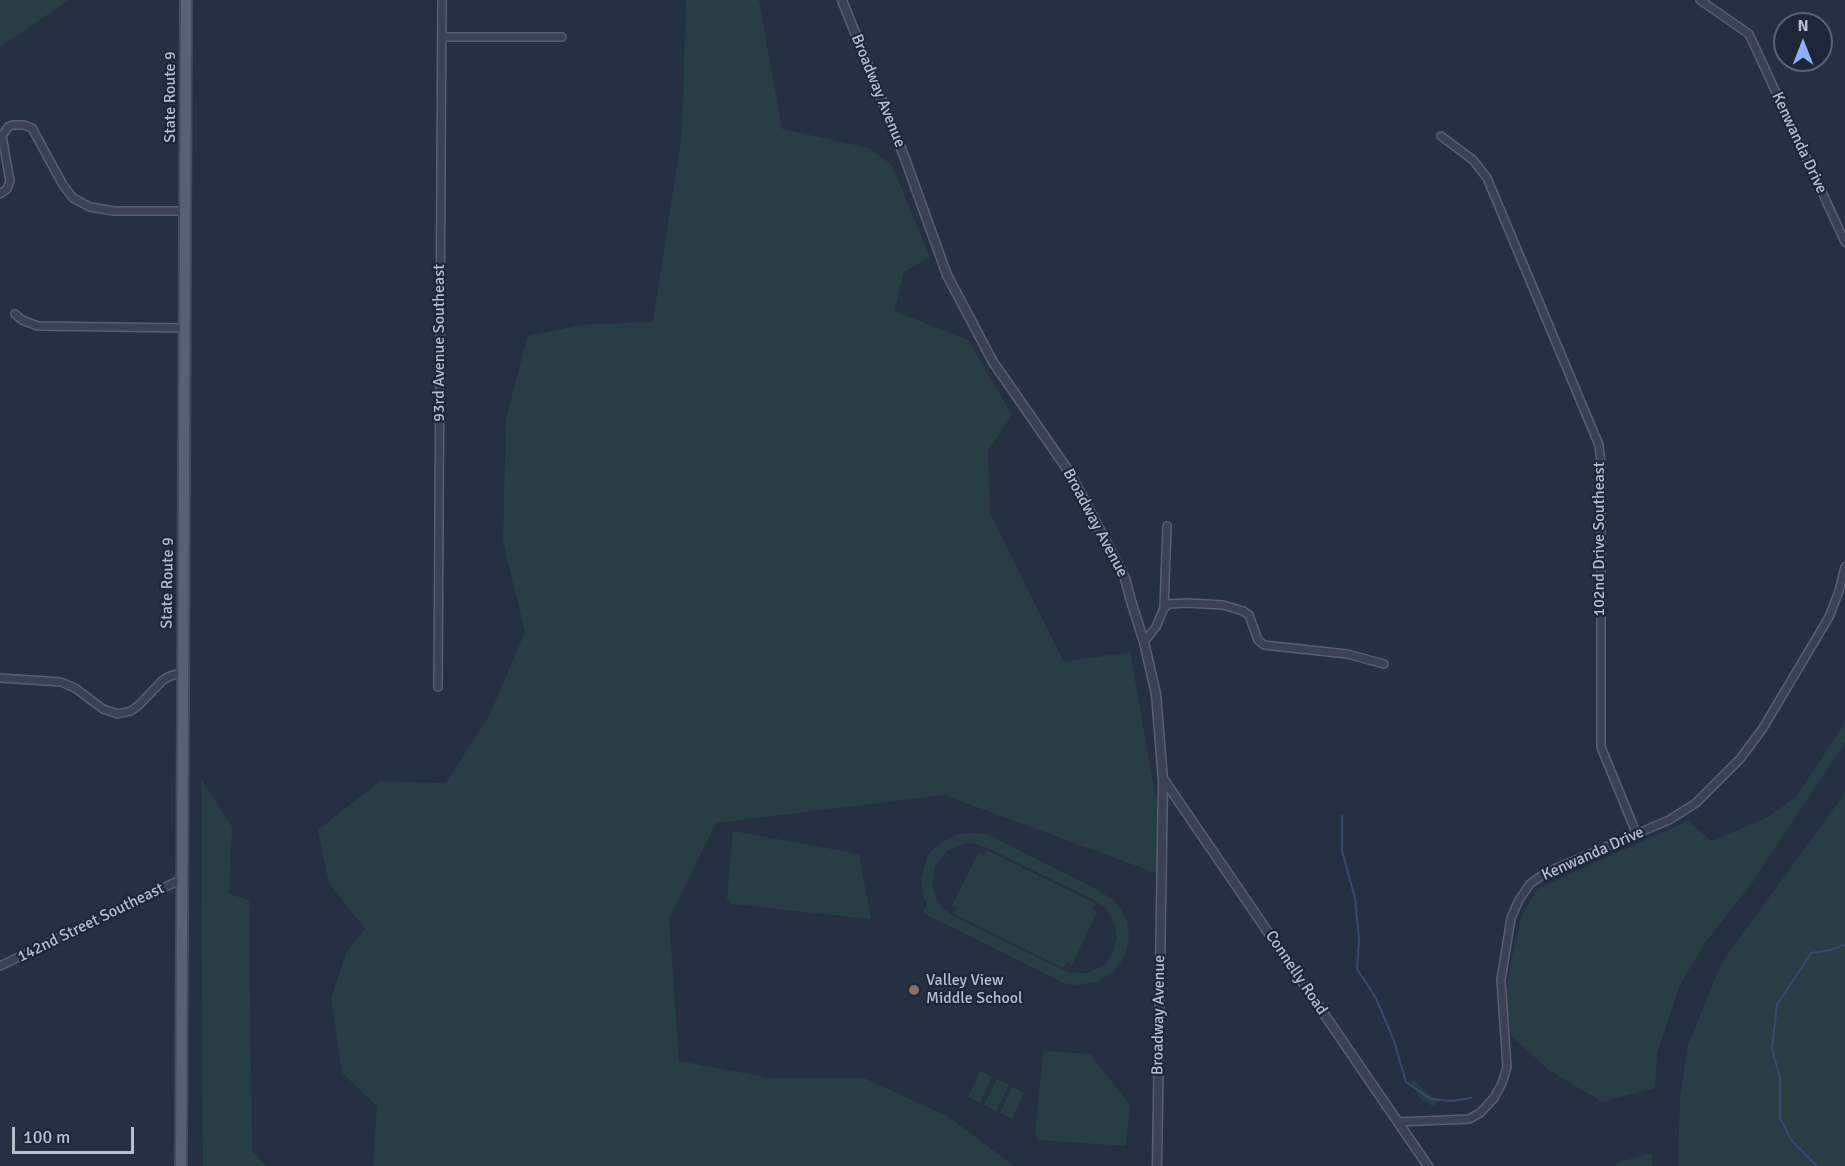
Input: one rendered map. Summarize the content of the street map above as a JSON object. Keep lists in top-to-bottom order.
{
  "streets": {
    "main road": ["State Route 9"],
    "street": [
      "Broadway Avenue",
      "Kenwanda Drive",
      "93rd Avenue Southeast",
      "102nd Drive Southeast",
      "142nd Street Southeast",
      "Connelly Road"
    ]
  },
  "crossings": [
    ["Broadway Avenue", "Connelly Road"],
    ["State Route 9", "142nd Street Southeast"],
    ["Kenwanda Drive", "102nd Drive Southeast"],
    ["Kenwanda Drive", "Connelly Road"]
  ],
  "places": ["Valley View Middle School"],
  "scale_bar": "100 m",
  "north": "top"
}
